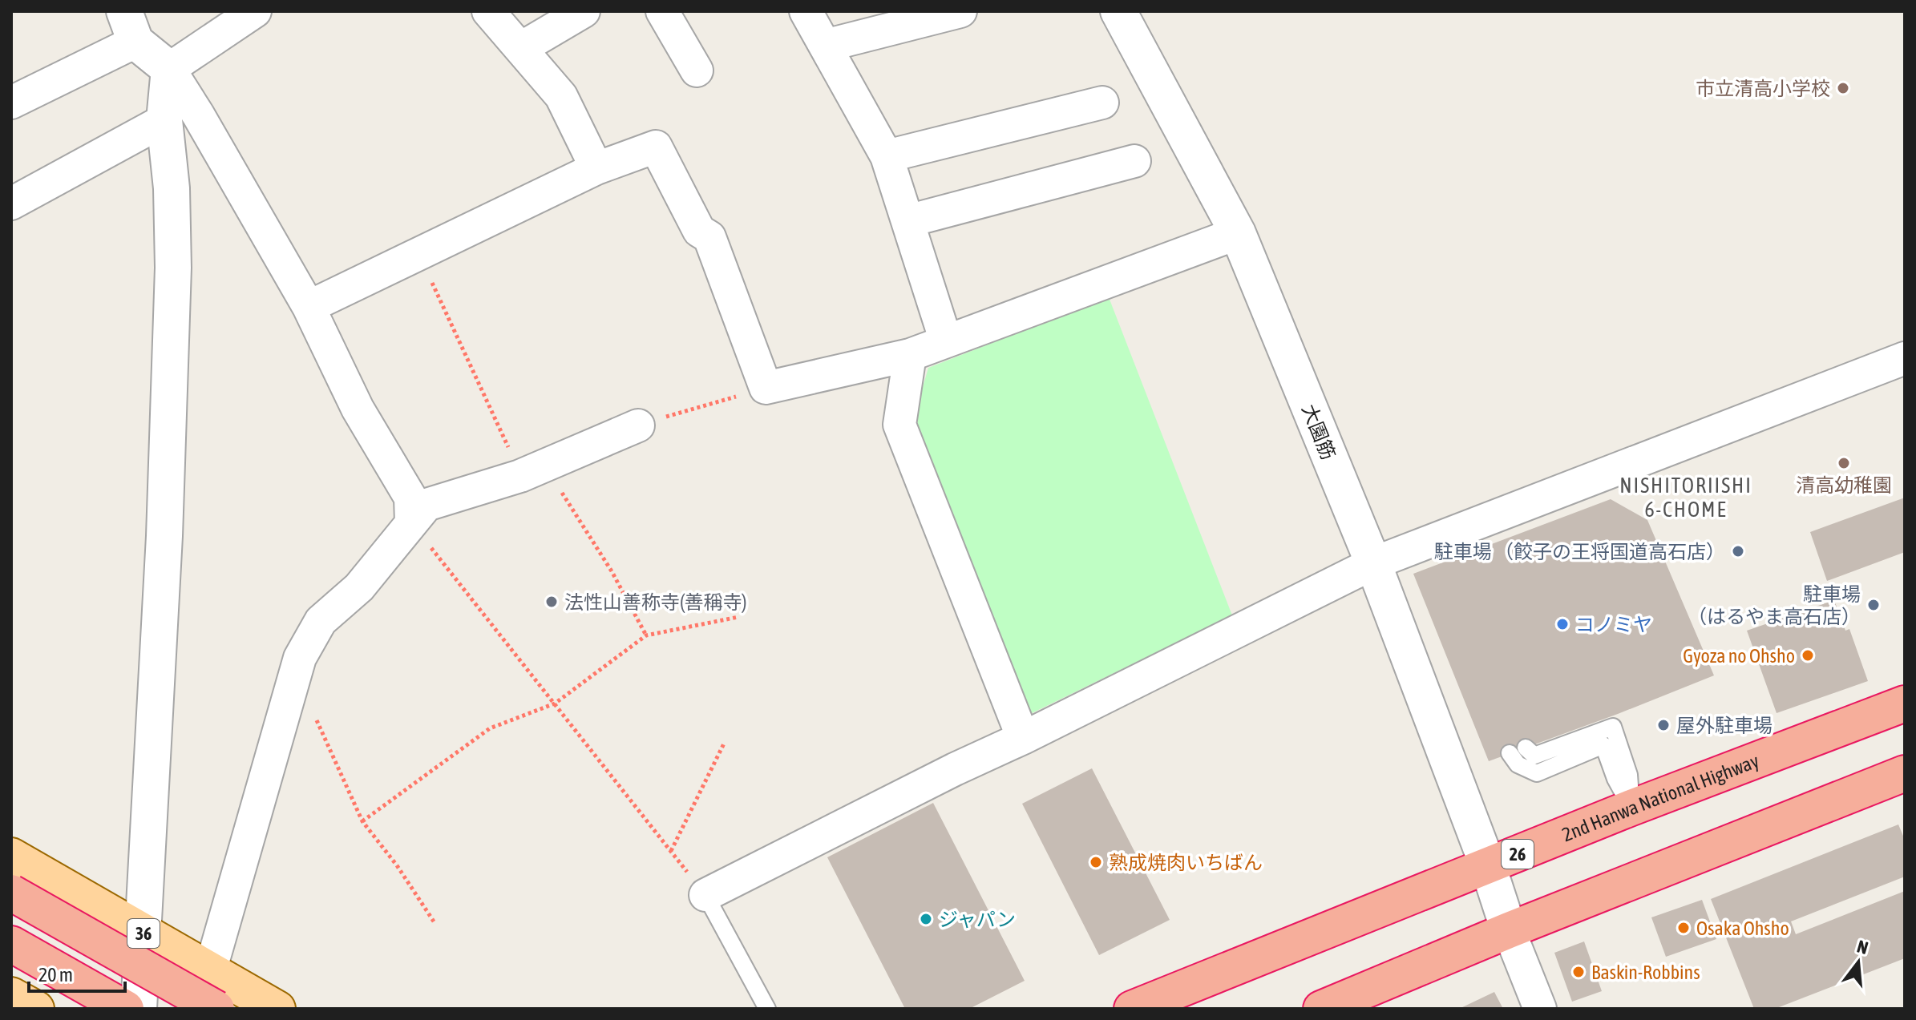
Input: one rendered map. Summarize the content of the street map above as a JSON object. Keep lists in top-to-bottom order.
{
  "streets": {
    "highway": ["2nd Hanwa National Highway", "26"],
    "main road": ["36"],
    "street": ["大園筋"]
  },
  "crossings": [
    ["大園筋", "2nd Hanwa National Highway"]
  ],
  "districts": ["NISHITORIISHI 6-CHOME"],
  "places": [
    "市立清高小学校",
    "清高幼稚園",
    "駐車場 （餃子の王将国道高石店）",
    "法性山善称寺(善稱寺)",
    "駐車場 （はるやま高石店）",
    "コノミヤ",
    "Gyoza no Ohsho",
    "屋外駐車場",
    "熟成焼肉いちばん",
    "ジャパン",
    "Osaka Ohsho",
    "Baskin-Robbins"
  ],
  "scale_bar": "20 m",
  "north": "top"
}
